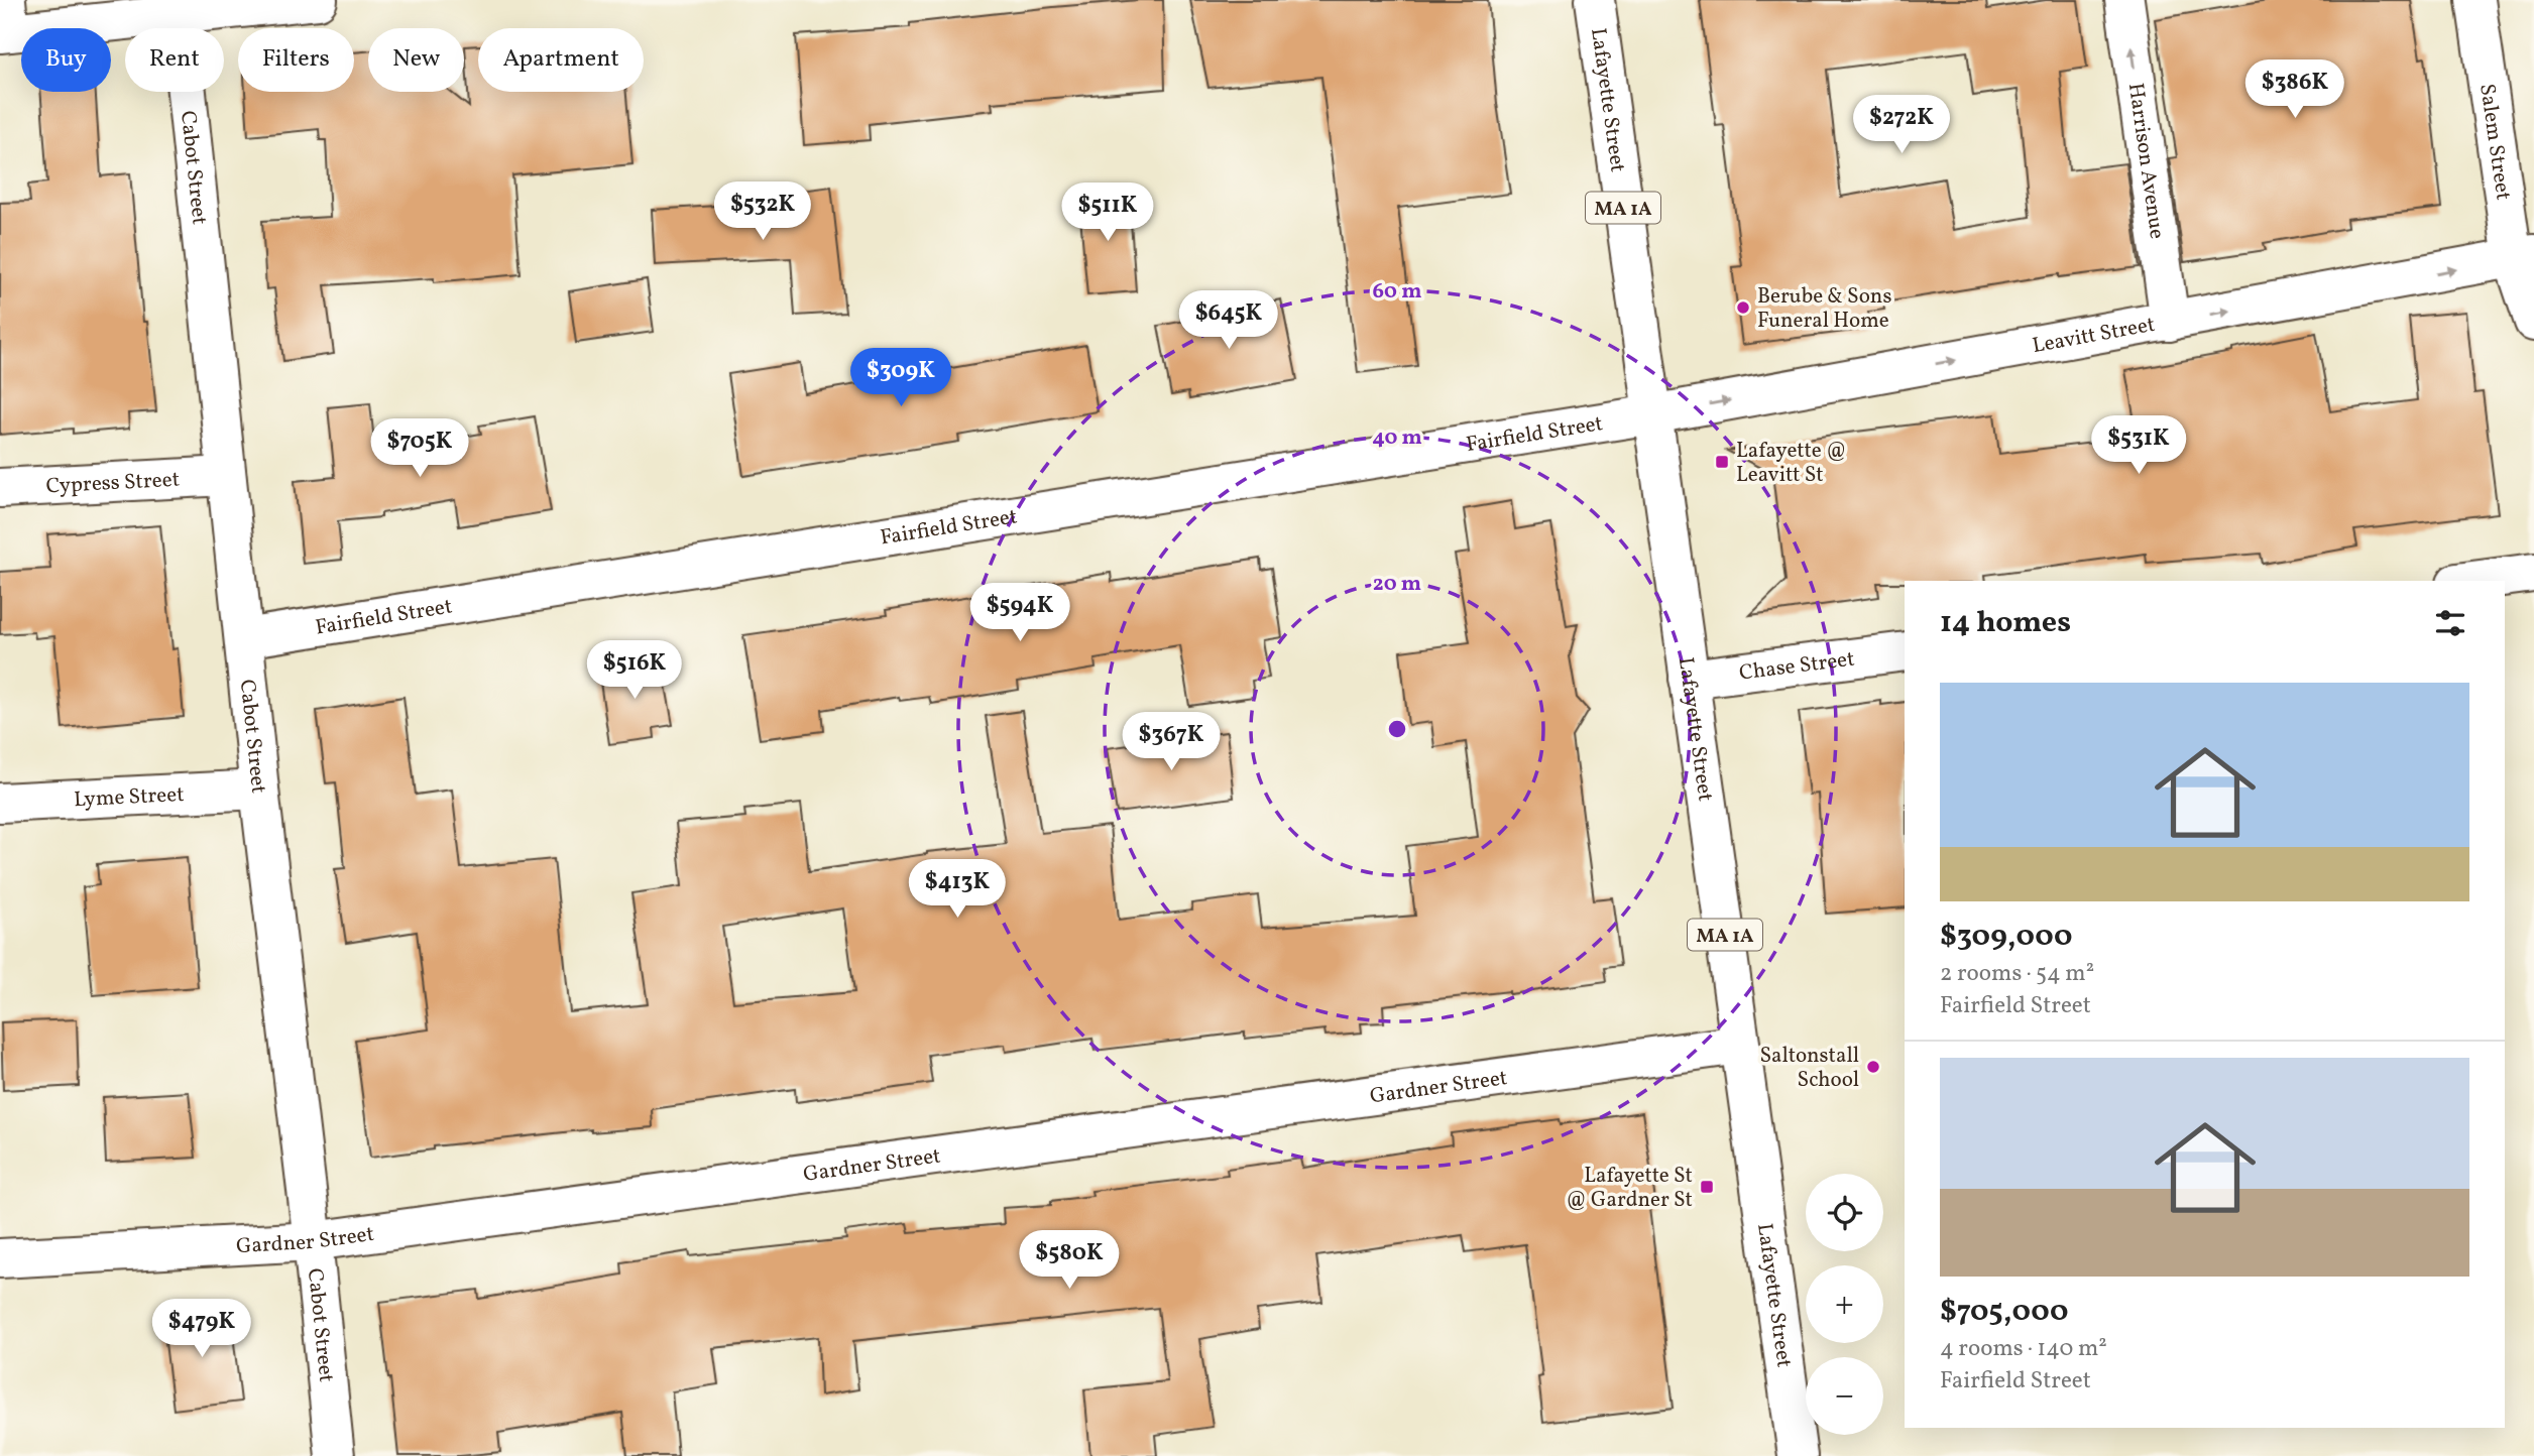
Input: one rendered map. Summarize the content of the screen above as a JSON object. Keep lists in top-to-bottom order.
{
  "streets": {
    "main road": [
      "Lafayette Street",
      "Salem Street",
      "Harrison Avenue",
      "Cabot Street",
      "MA 1A",
      "Leavitt Street",
      "Fairfield Street",
      "Cypress Street",
      "Chase Street",
      "Lyme Street",
      "Gardner Street"
    ]
  },
  "crossings": [
    ["Lafayette Street", "Leavitt Street"],
    ["Lafayette Street", "Fairfield Street"],
    ["Lafayette Street", "Chase Street"],
    ["Lafayette Street", "Gardner Street"],
    ["Salem Street", "Leavitt Street"],
    ["Harrison Avenue", "Leavitt Street"],
    ["Cabot Street", "Fairfield Street"],
    ["Cabot Street", "Cypress Street"],
    ["Cabot Street", "Lyme Street"],
    ["Cabot Street", "Gardner Street"],
    ["Leavitt Street", "Fairfield Street"]
  ],
  "one_way": ["Harrison Avenue", "Leavitt Street"],
  "places": {
    "other": ["Berube & Sons Funeral Home", "Saltonstall School"],
    "transit": ["Lafayette @ Leavitt St", "Lafayette St @ Gardner St"]
  },
  "page": {
    "chip": [
      "Buy",
      "Rent",
      "Filters",
      "New",
      "Apartment"
    ],
    "price": [
      "$386K",
      "$272K",
      "$532K",
      "$511K",
      "$645K",
      "$309K",
      "$531K",
      "$705K",
      "$594K",
      "$516K",
      "$367K",
      "$413K",
      "$580K",
      "$479K"
    ],
    "heading": "14 homes",
    "list": [
      {
        "name": "$309,000",
        "note": "2 rooms · 54 m² · Fairfield Street"
      },
      {
        "name": "$705,000",
        "note": "4 rooms · 140 m² · Fairfield Street"
      }
    ],
    "map_buttons": ["+", "−"]
  },
  "rings": ["60 m", "40 m", "20 m"]
}
